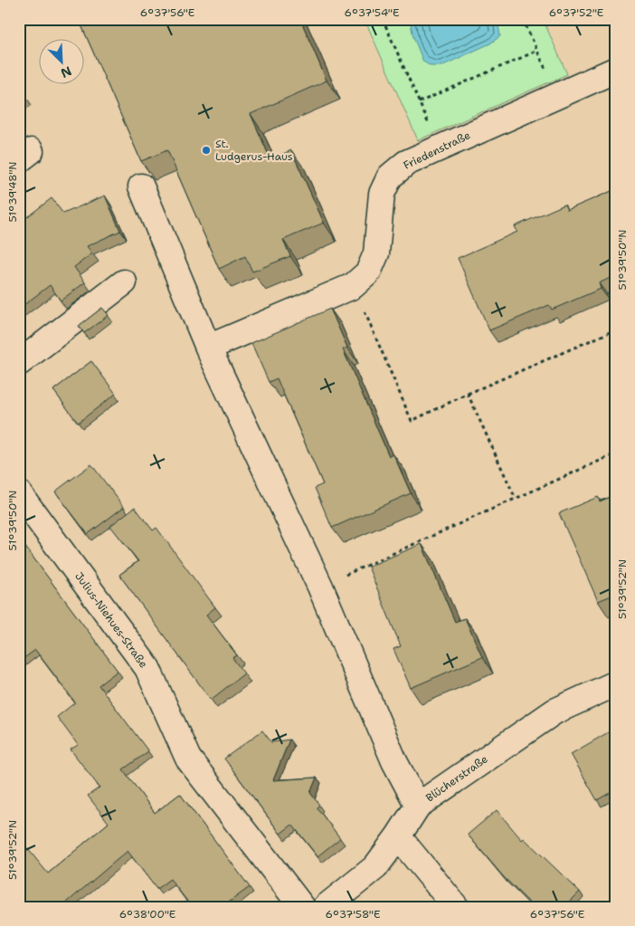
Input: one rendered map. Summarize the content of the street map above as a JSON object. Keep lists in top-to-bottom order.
{
  "streets": {
    "street": ["Friedenstraße", "Julius-Niehues-Straße", "Blücherstraße"]
  },
  "places": ["St. Ludgerus-Haus"],
  "north": "bottom right",
  "coordinates": [
    "6°37'56\"E",
    "6°37'54\"E",
    "6°37'52\"E",
    "51°39'48\"N",
    "51°39'50\"N",
    "51°39'52\"N",
    "6°38'00\"E",
    "6°37'58\"E"
  ]
}
